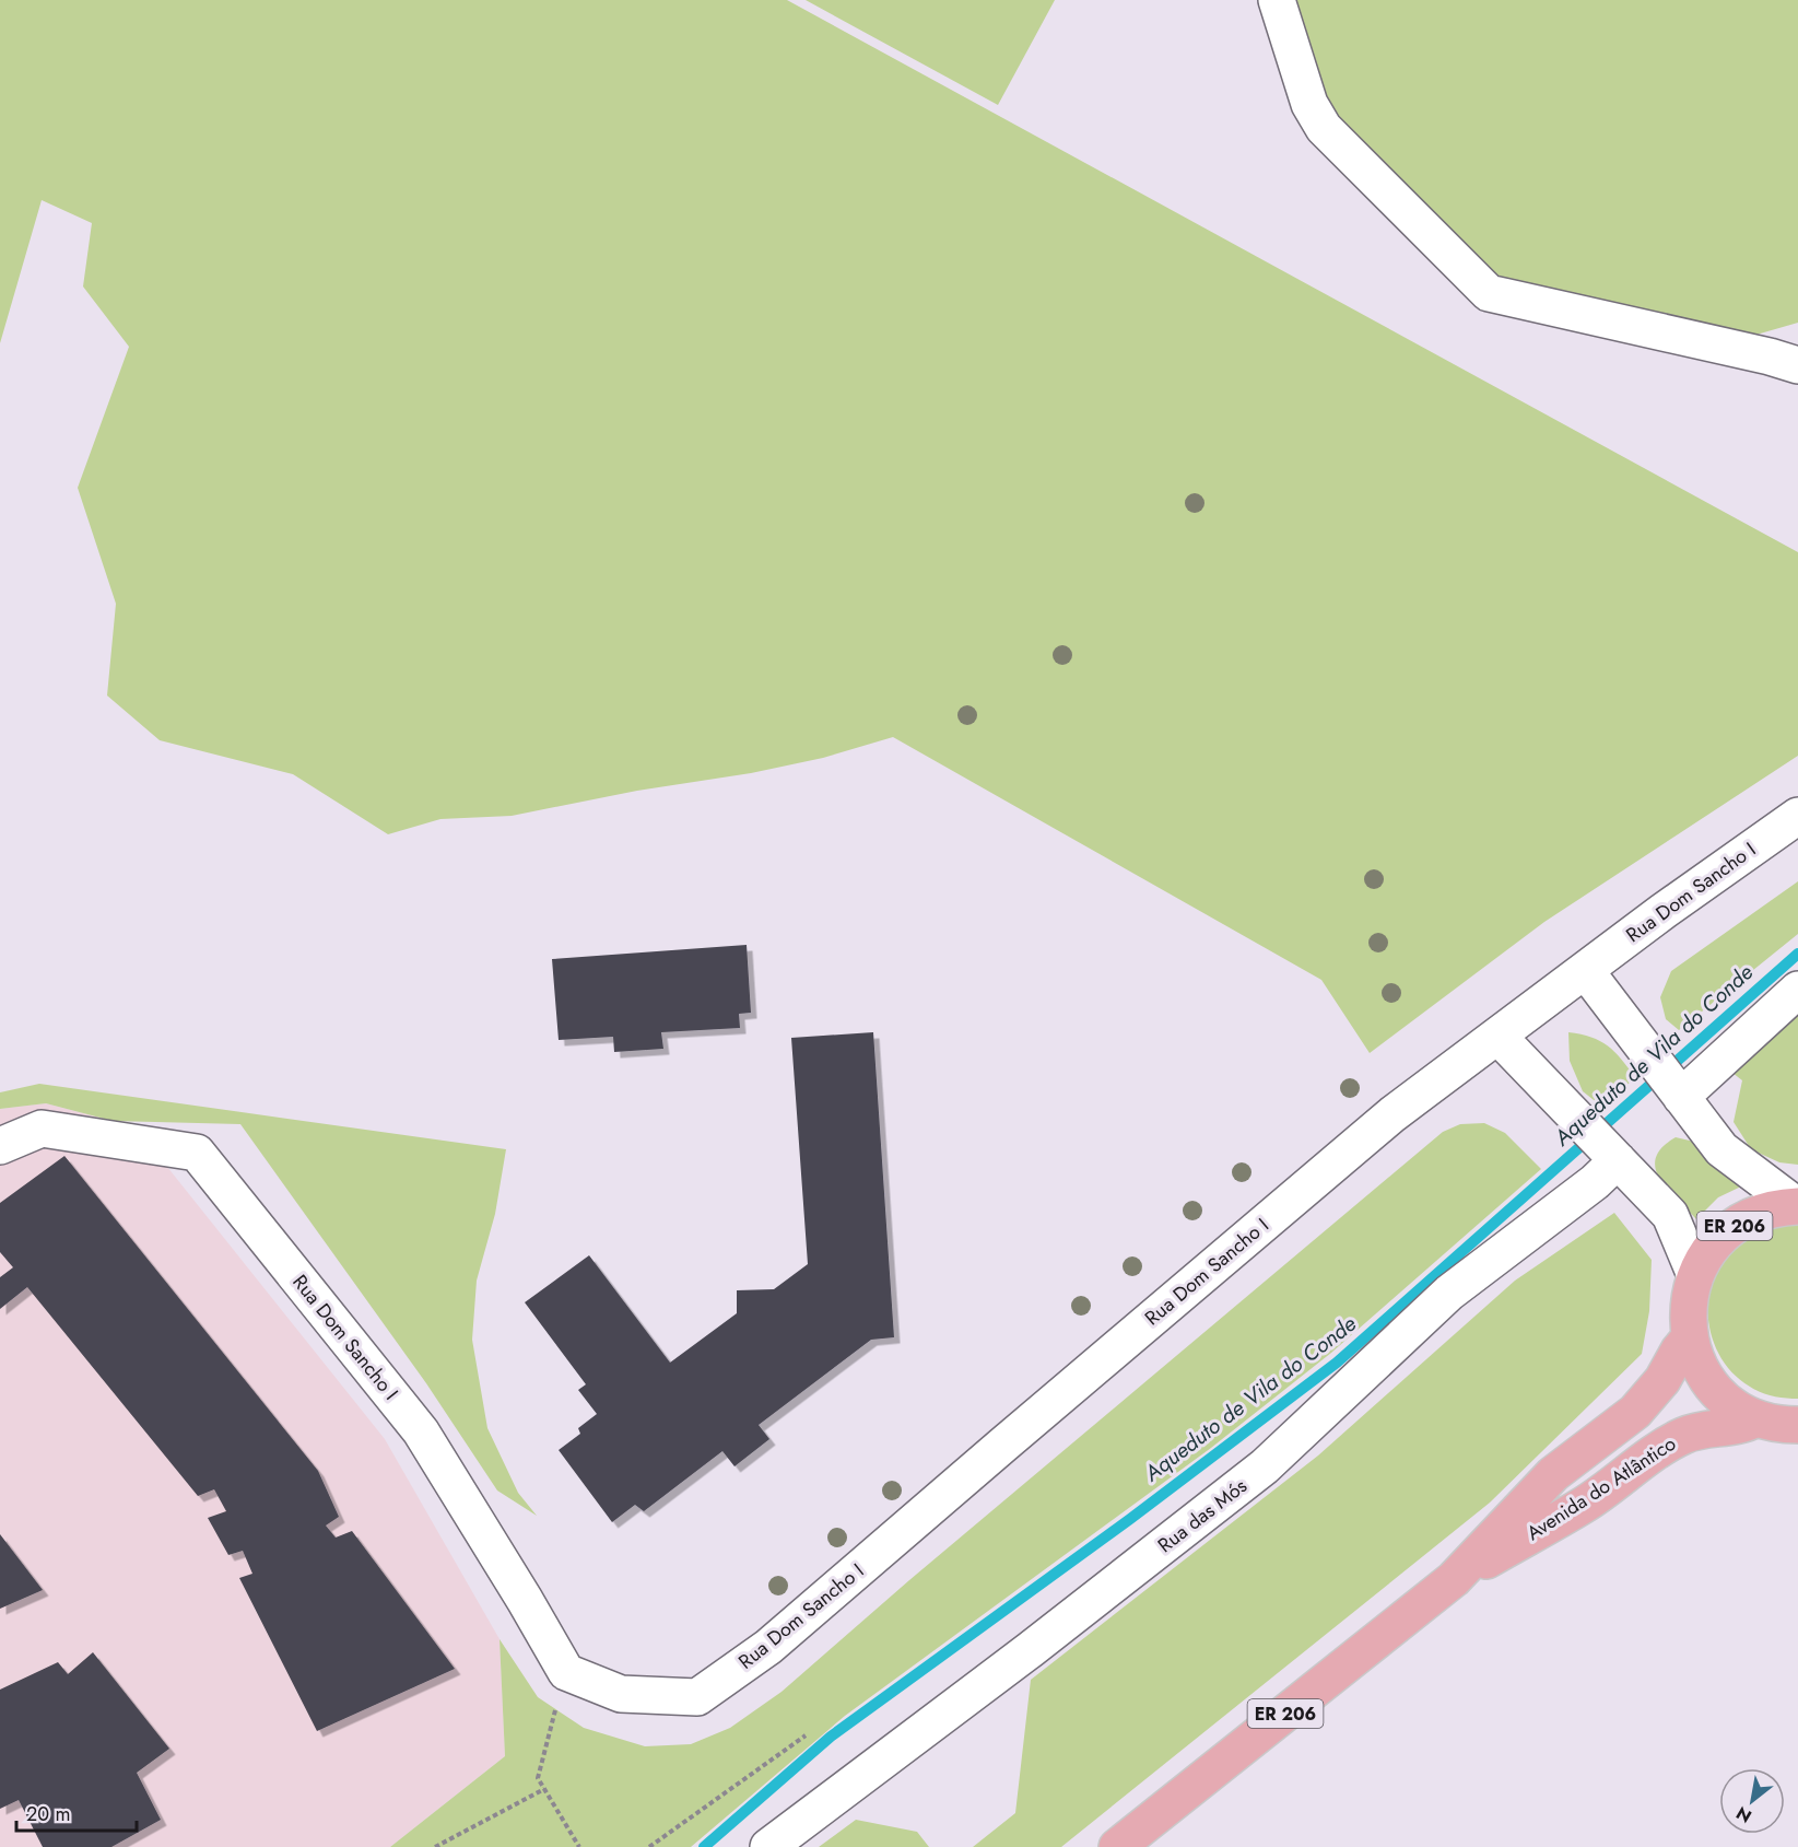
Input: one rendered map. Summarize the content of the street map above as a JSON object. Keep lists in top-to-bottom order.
{
  "streets": {
    "main road": ["ER 206", "Avenida do Atlântico"],
    "street": ["Rua Dom Sancho I", "Rua das Mós"]
  },
  "crossings": [
    ["ER 206", "Avenida do Atlântico"]
  ],
  "water": ["Aqueduto de Vila do Conde"],
  "scale_bar": "20 m",
  "north": "bottom left"
}
